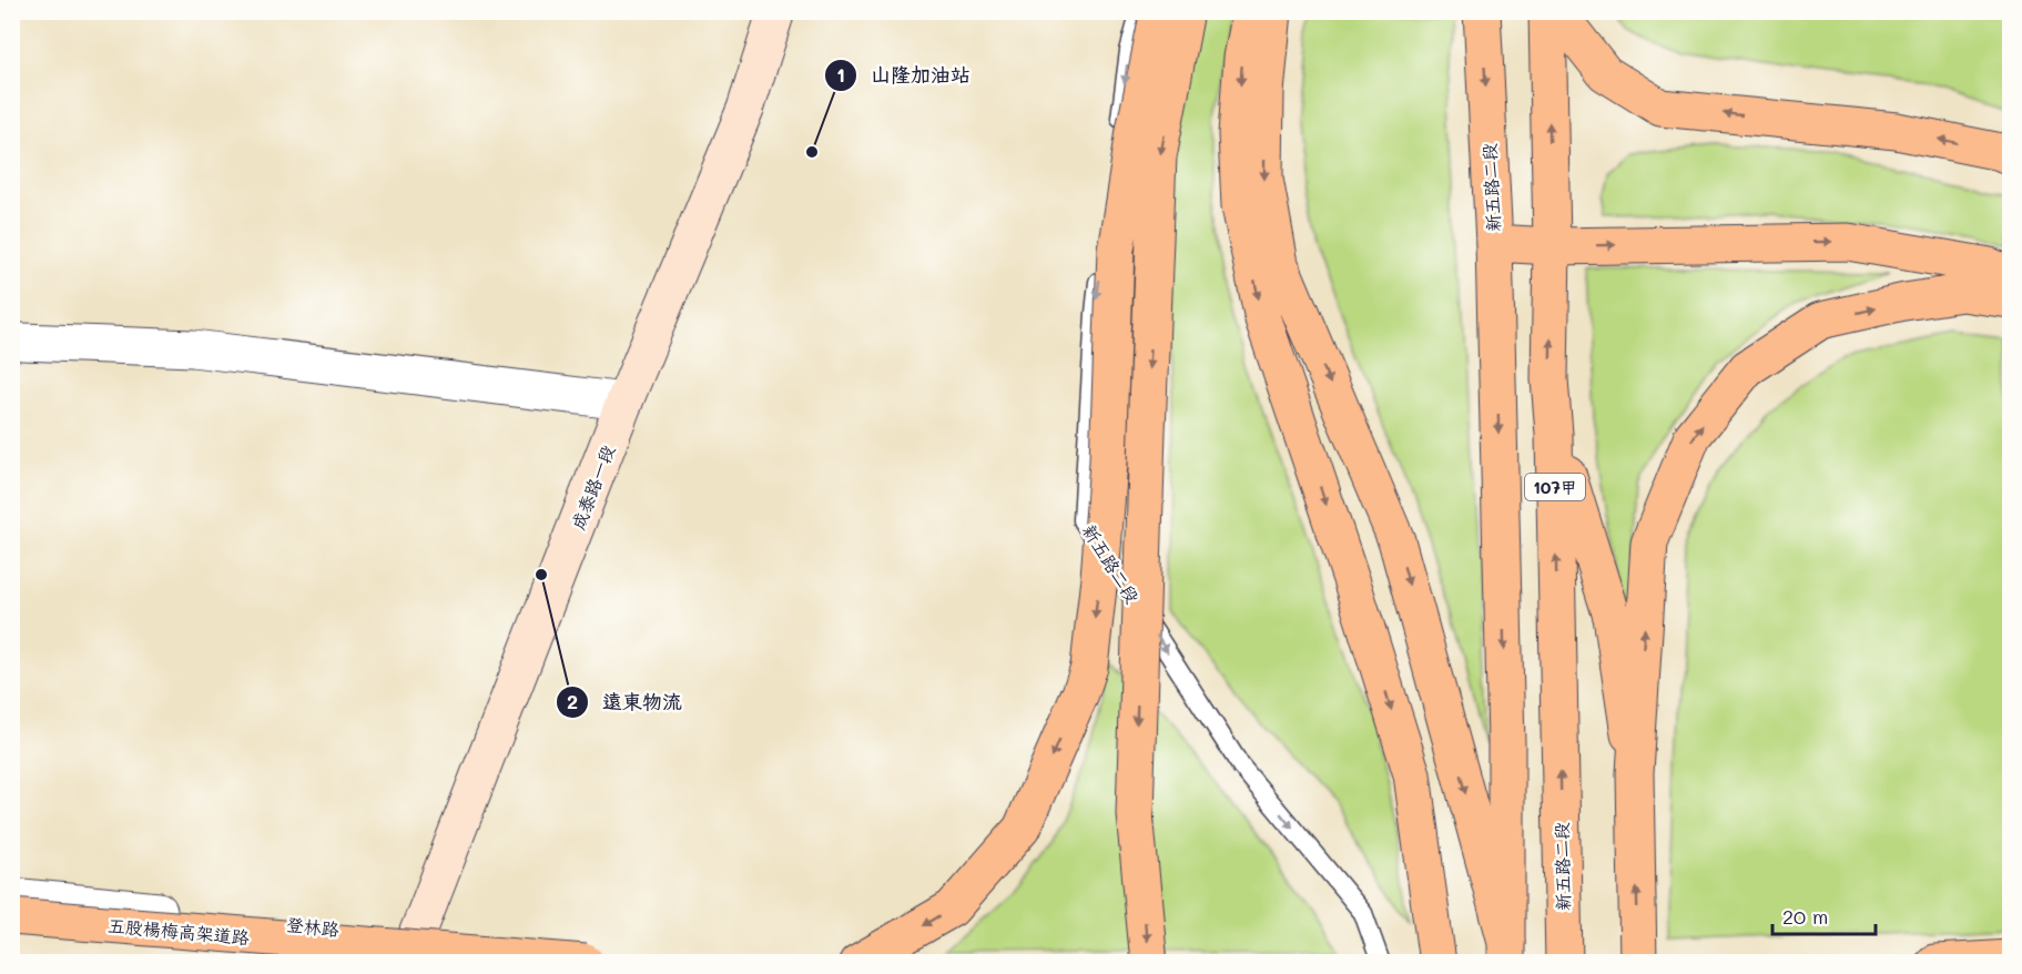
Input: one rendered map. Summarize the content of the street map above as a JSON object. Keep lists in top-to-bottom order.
{
  "streets": {
    "main road": [
      "新五路二段",
      "成泰路一段",
      "107甲",
      "五股楊梅高架道路"
    ],
    "street": ["登林路"]
  },
  "crossings": [
    ["成泰路一段", "登林路"]
  ],
  "places": ["山隆加油站", "遠東物流"],
  "scale_bar": "20 m"
}
